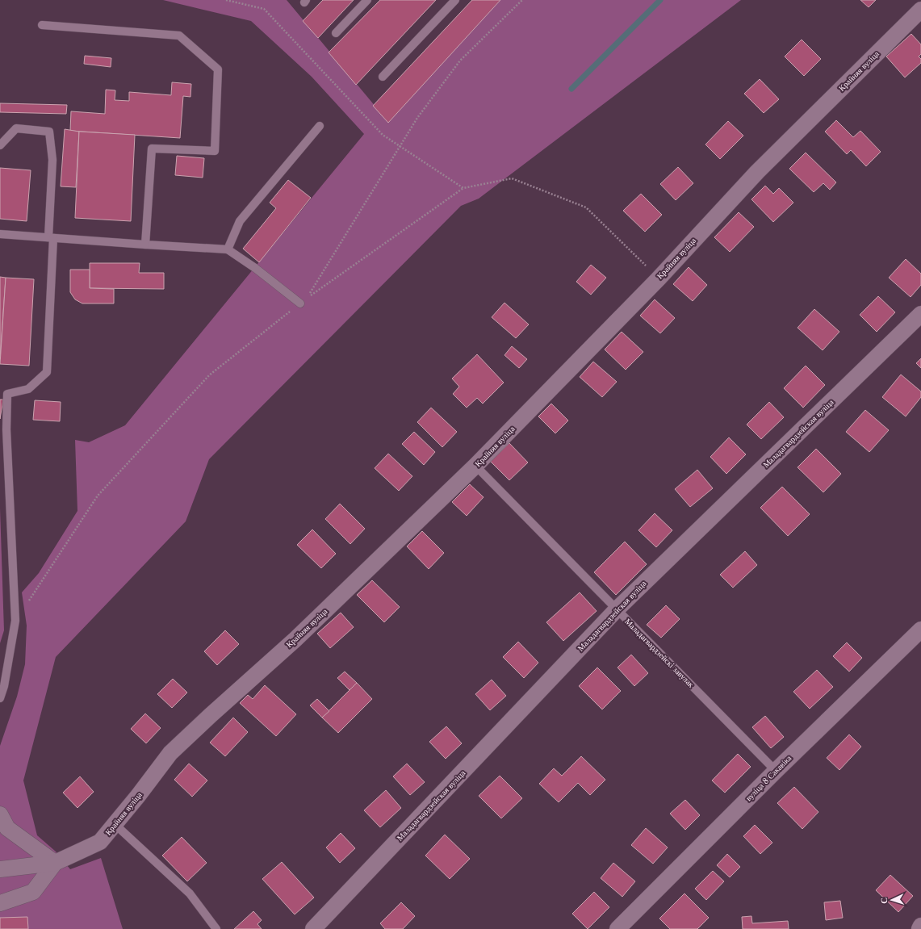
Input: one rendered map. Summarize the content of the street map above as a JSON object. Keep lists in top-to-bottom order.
{
  "streets": {
    "street": ["Крайняя вуліца", "Маладагвардзейская вуліца", "вуліца 8 Сакавіка"],
    "lane": ["Маладагвардзейскі завулак"]
  },
  "crossings": [
    ["Крайняя вуліца", "Маладагвардзейскі завулак"],
    ["Маладагвардзейская вуліца", "Маладагвардзейскі завулак"],
    ["Маладагвардзейскі завулак", "вуліца 8 Сакавіка"]
  ],
  "north": "left"
}
